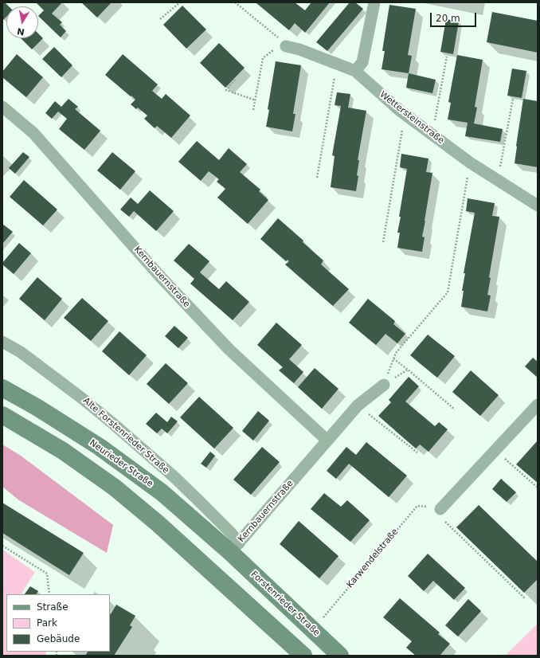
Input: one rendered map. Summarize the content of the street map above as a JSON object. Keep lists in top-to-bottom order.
{
  "streets": {
    "main road": ["Neurieder Straße", "Forstenrieder Straße"],
    "street": ["Wettersteinstraße", "Kernbauernstraße", "Alte Forstenrieder Straße"],
    "path": ["Karwendelstraße"]
  },
  "crossings": [
    ["Kernbauernstraße", "Alte Forstenrieder Straße"],
    ["Kernbauernstraße", "Neurieder Straße"],
    ["Kernbauernstraße", "Forstenrieder Straße"],
    ["Alte Forstenrieder Straße", "Neurieder Straße"],
    ["Alte Forstenrieder Straße", "Forstenrieder Straße"],
    ["Neurieder Straße", "Forstenrieder Straße"],
    ["Karwendelstraße", "Forstenrieder Straße"]
  ],
  "legend": ["Straße", "Park", "Gebäude"],
  "scale_bar": "20 m",
  "north": "bottom"
}
